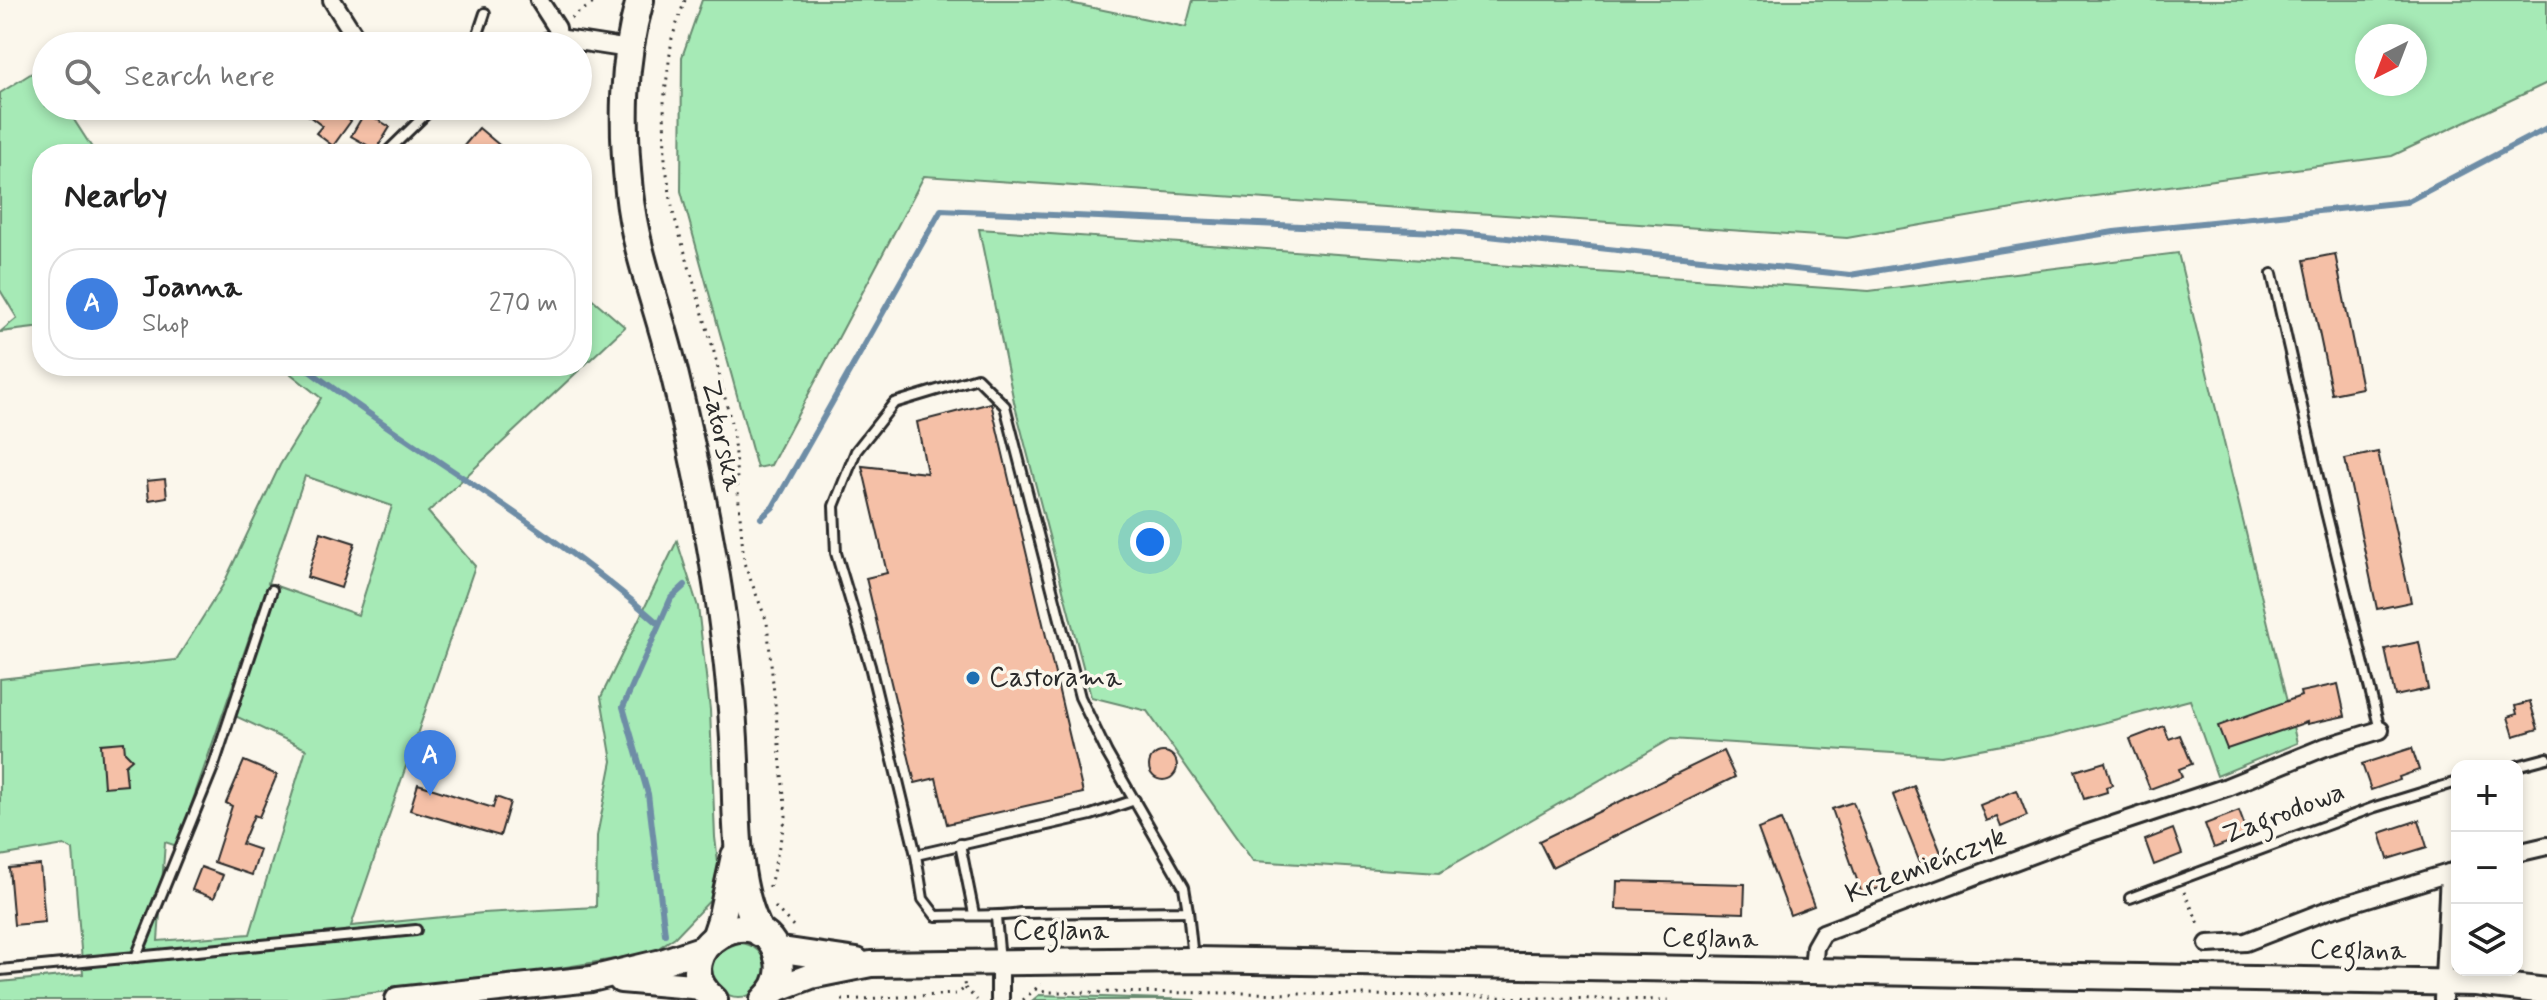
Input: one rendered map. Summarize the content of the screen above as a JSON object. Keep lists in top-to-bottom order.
{
  "streets": {
    "main road": ["Zatorska"],
    "street": ["Krzemieńczyk", "Ceglana"],
    "lane": ["Zagrodowa"]
  },
  "crossings": [
    ["Zatorska", "Ceglana"],
    ["Krzemieńczyk", "Ceglana"]
  ],
  "places": ["Castorama"],
  "north": "bottom left",
  "page": {
    "search": "Search here",
    "heading": "Nearby",
    "list": [
      {
        "mark": "A",
        "name": "Joanna",
        "note": "Shop",
        "value": "270 m"
      }
    ],
    "pins": "A",
    "map_buttons": ["+", "−"]
  }
}
